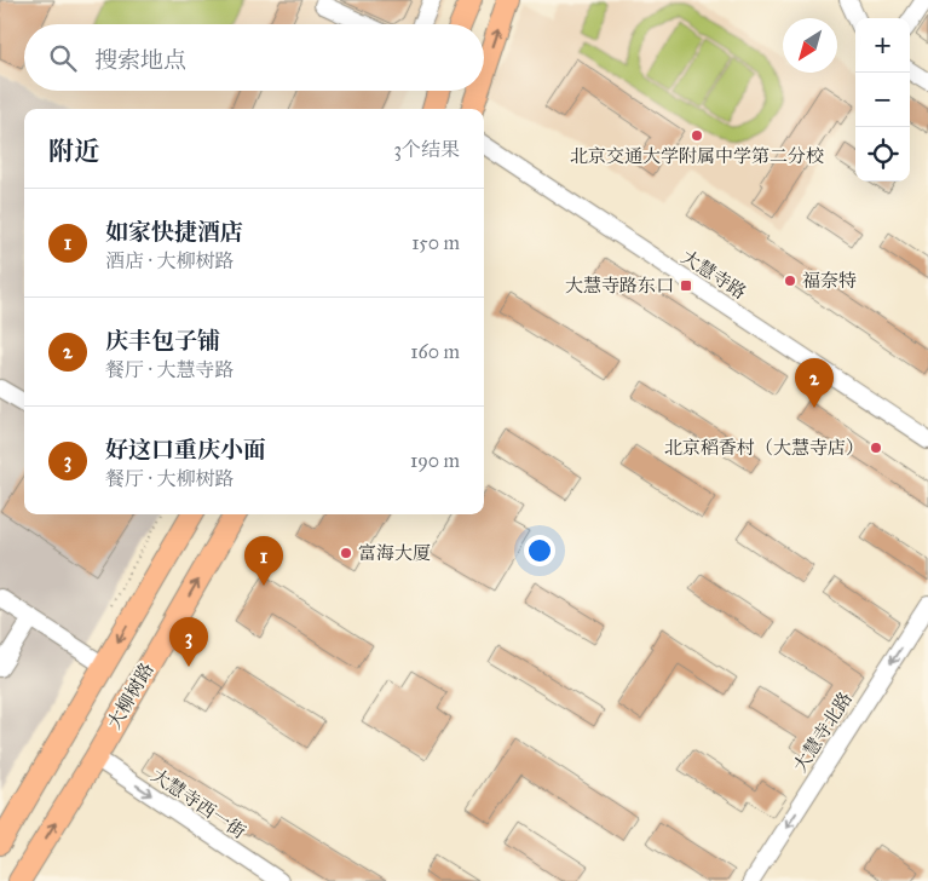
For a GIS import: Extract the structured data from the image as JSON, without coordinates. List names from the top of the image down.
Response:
{
  "streets": {
    "main road": ["大柳树路"],
    "street": ["大慧寺路", "大慧寺北路", "大慧寺西一街"]
  },
  "crossings": [
    ["大柳树路", "大慧寺西一街"]
  ],
  "one_way": ["大慧寺北路", "大慧寺西一街"],
  "places": {
    "other": [
      "北京交通大学附属中学第二分校",
      "福奈特",
      "北京稻香村（大慧寺店）",
      "富海大厦"
    ],
    "transit": ["大慧寺路东口"]
  },
  "north": "bottom left",
  "page": {
    "map_buttons": ["+", "−"],
    "search": "搜索地点",
    "heading": ["附近", "3个结果"],
    "list": [
      {
        "mark": "1",
        "name": "如家快捷酒店",
        "note": "酒店 · 大柳树路",
        "value": "150 m"
      },
      {
        "mark": "2",
        "name": "庆丰包子铺",
        "note": "餐厅 · 大慧寺路",
        "value": "160 m"
      },
      {
        "mark": "3",
        "name": "好这口重庆小面",
        "note": "餐厅 · 大柳树路",
        "value": "190 m"
      }
    ],
    "pins": ["2", "1", "3"]
  }
}
